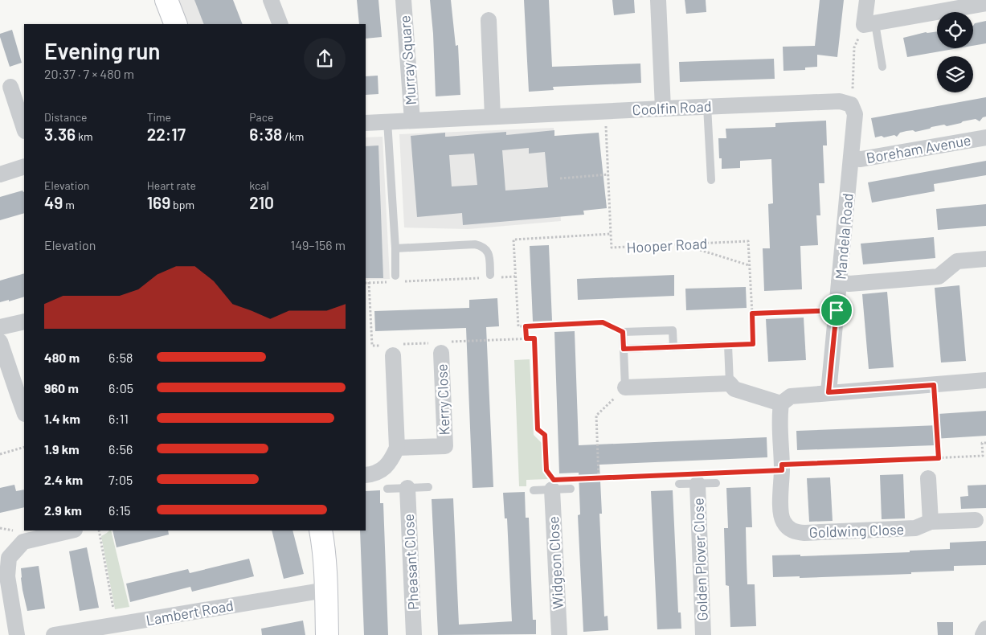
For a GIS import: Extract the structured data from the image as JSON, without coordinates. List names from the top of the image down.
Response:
{
  "streets": {
    "street": [
      "Murray Square",
      "Coolfin Road",
      "Boreham Avenue",
      "Mandela Road",
      "Kerry Close",
      "Goldwing Close",
      "Golden Plover Close",
      "Pheasant Close",
      "Widgeon Close",
      "Lambert Road"
    ],
    "path": ["Hooper Road"]
  },
  "crossings": [
    ["Murray Square", "Coolfin Road"],
    ["Coolfin Road", "Mandela Road"],
    ["Boreham Avenue", "Mandela Road"]
  ],
  "page": {
    "heading": ["Evening run", "20:37 · 7 × 480 m"],
    "stats": [
      ["Distance", "3.36 km"],
      ["Time", "22:17"],
      ["Pace", "6:38 /km"],
      ["Elevation", "49 m"],
      ["Heart rate", "169 bpm"],
      ["kcal", "210"]
    ],
    "chart": ["Elevation", "149–156 m"],
    "list": [
      {
        "name": "480 m",
        "note": "6:58"
      },
      {
        "name": "960 m",
        "note": "6:05"
      },
      {
        "name": "1.4 km",
        "note": "6:11"
      },
      {
        "name": "1.9 km",
        "note": "6:56"
      },
      {
        "name": "2.4 km",
        "note": "7:05"
      },
      {
        "name": "2.9 km",
        "note": "6:15"
      }
    ]
  }
}
